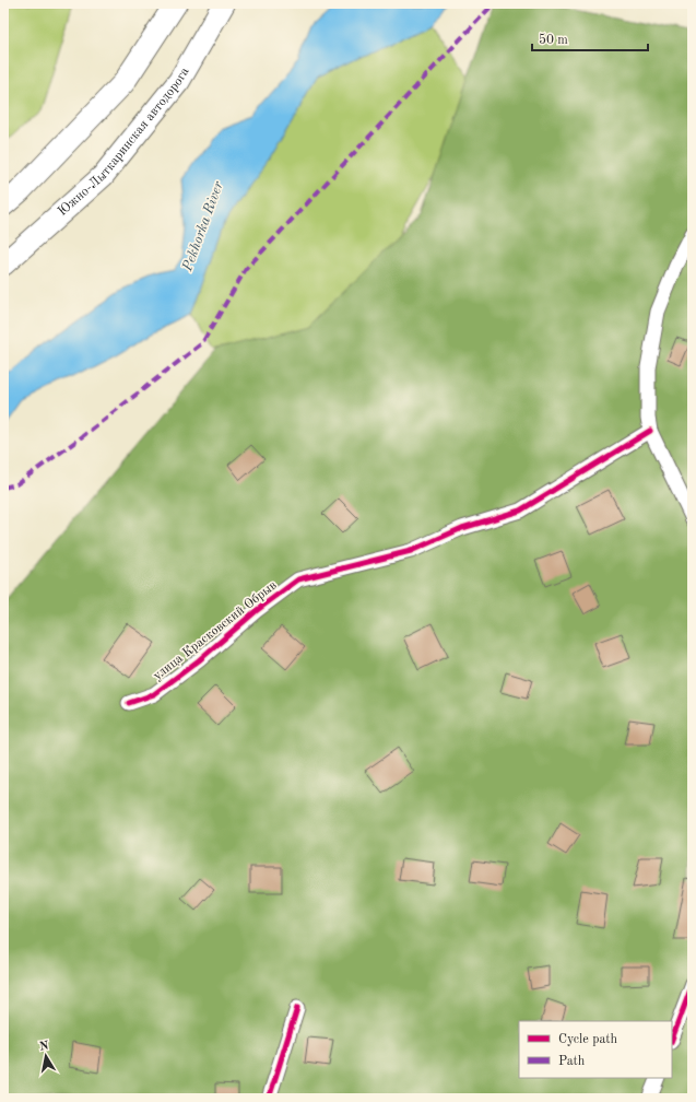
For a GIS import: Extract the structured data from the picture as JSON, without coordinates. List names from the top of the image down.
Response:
{
  "streets": {
    "main road": ["Южно-Лыткаринская автодорога"],
    "street": ["улица Красковский Обрыв"]
  },
  "water": ["Pekhorka River"],
  "legend": ["Cycle path", "Path"],
  "scale_bar": "50 m",
  "north": "top"
}
